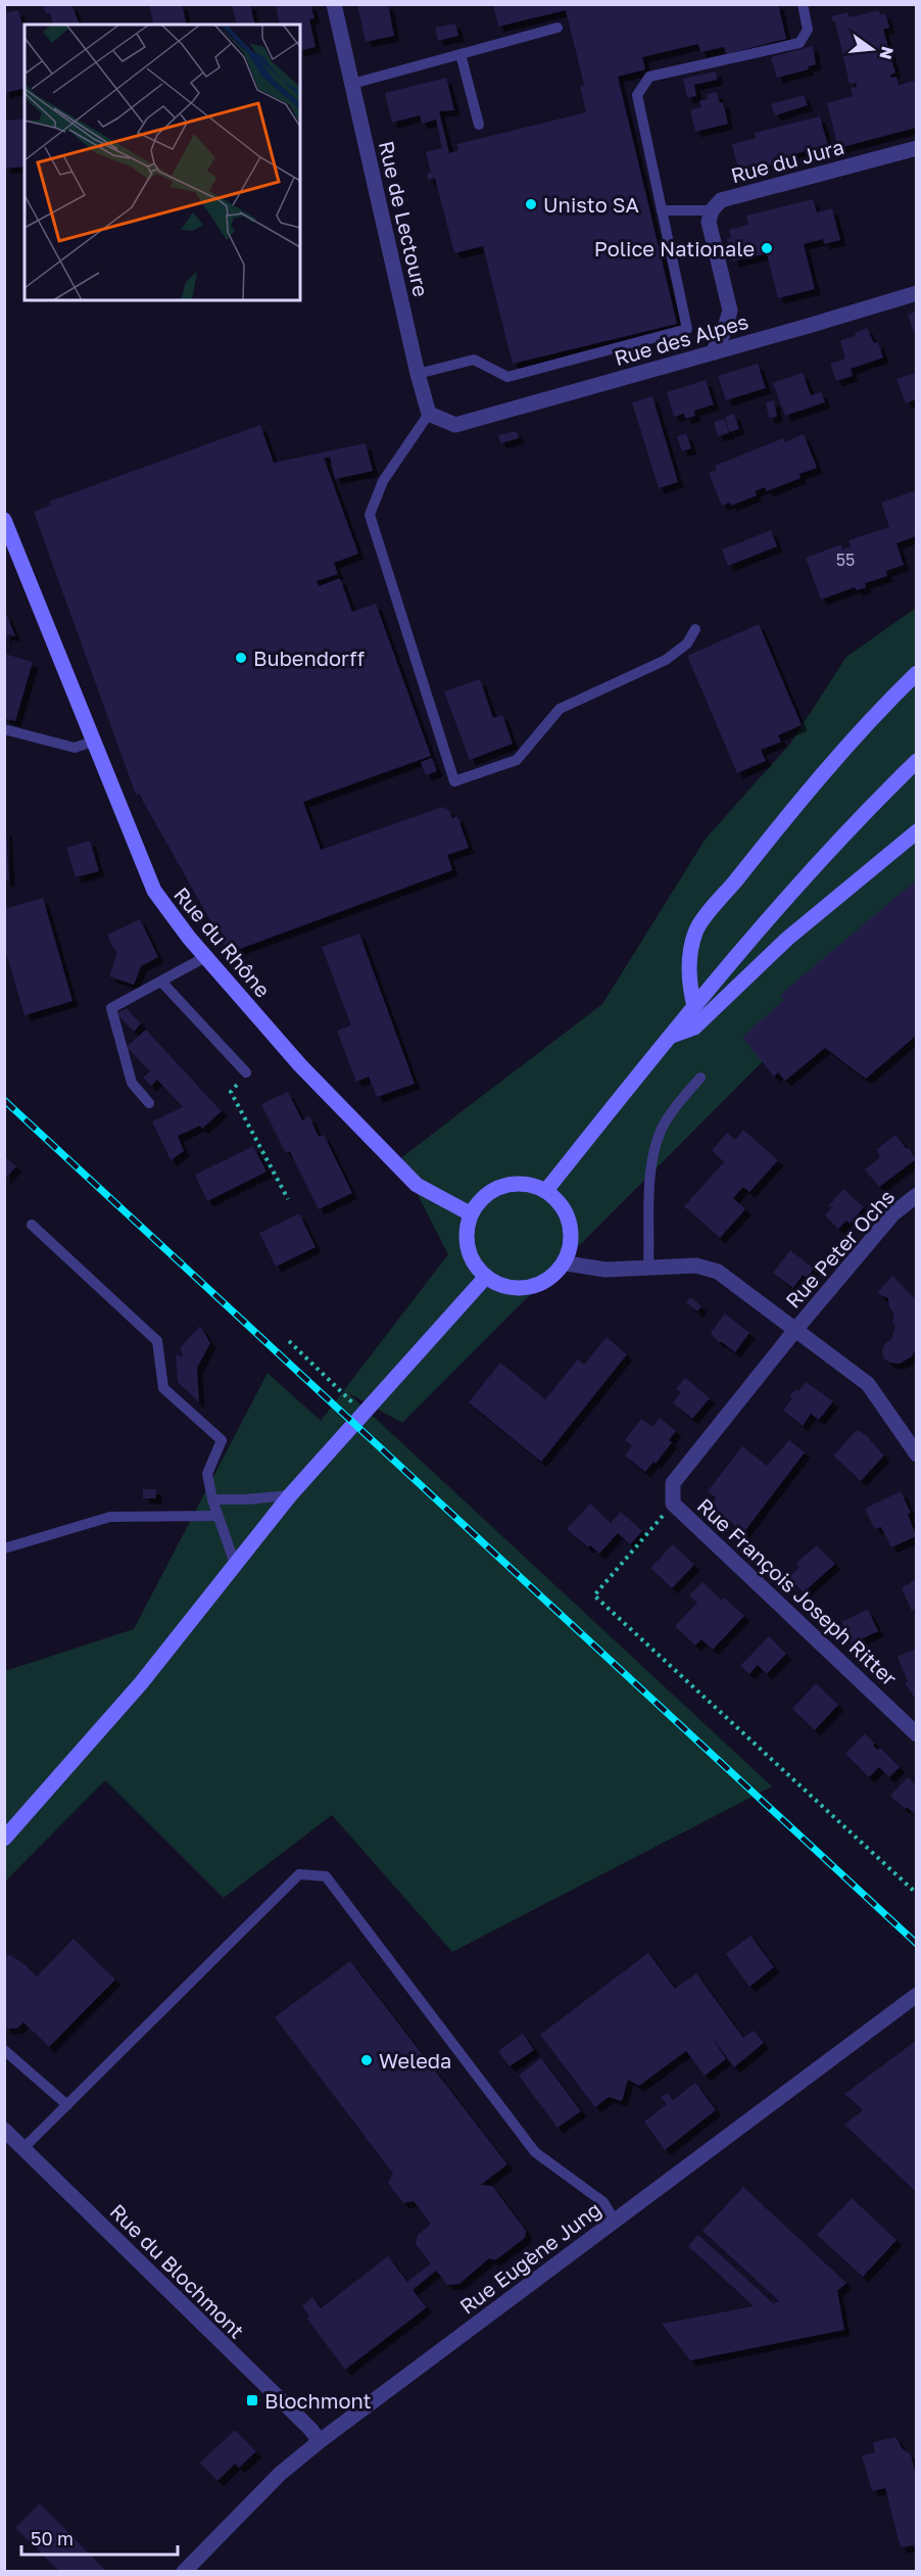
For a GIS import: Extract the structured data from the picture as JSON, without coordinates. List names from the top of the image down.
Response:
{
  "streets": {
    "main road": ["Rue du Rhône"],
    "street": [
      "Rue du Jura",
      "Rue de Lectoure",
      "Rue des Alpes",
      "Rue Peter Ochs",
      "Rue François Joseph Ritter",
      "Rue Eugène Jung",
      "Rue du Blochmont"
    ]
  },
  "crossings": [
    ["Rue de Lectoure", "Rue des Alpes"],
    ["Rue Peter Ochs", "Rue François Joseph Ritter"],
    ["Rue Eugène Jung", "Rue du Blochmont"]
  ],
  "places": {
    "other": [
      "Unisto SA",
      "Police Nationale",
      "Bubendorff",
      "Weleda"
    ],
    "transit": ["Blochmont"]
  },
  "house_numbers": ["55"],
  "scale_bar": "50 m",
  "north": "right"
}
